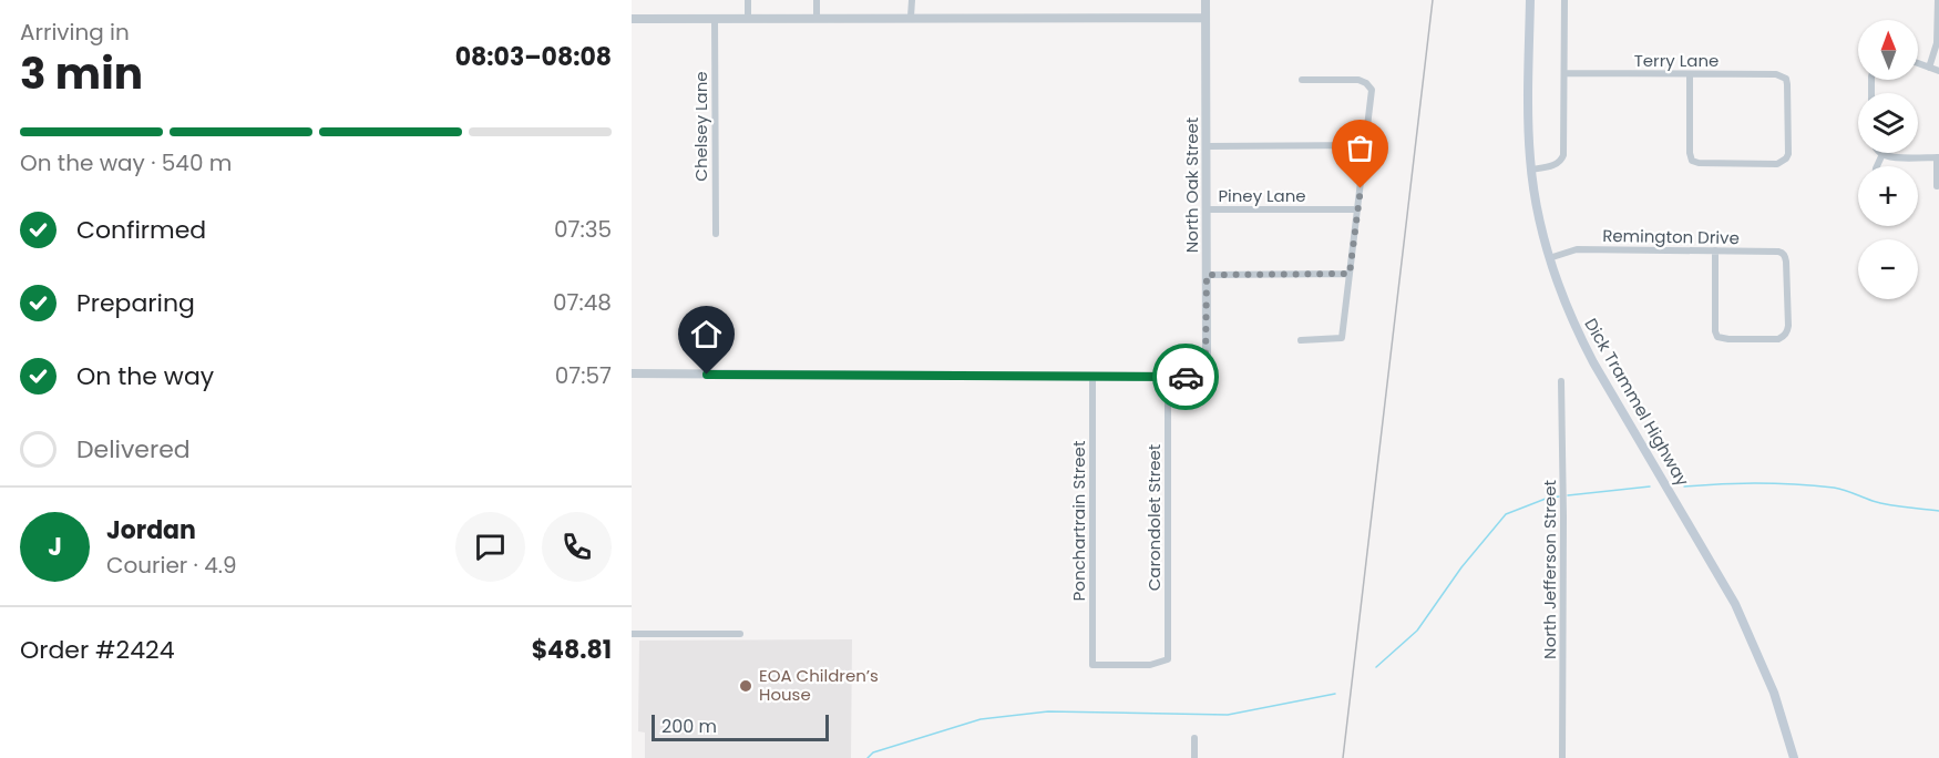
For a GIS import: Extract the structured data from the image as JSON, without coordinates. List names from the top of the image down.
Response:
{
  "streets": {
    "main road": ["Dick Trammel Highway"],
    "street": [
      "Terry Lane",
      "Chelsey Lane",
      "North Oak Street",
      "Piney Lane",
      "Remington Drive",
      "Carondolet Street",
      "Ponchartrain Street",
      "North Jefferson Street"
    ]
  },
  "crossings": [
    ["North Oak Street", "Piney Lane"],
    ["North Oak Street", "Carondolet Street"],
    ["Remington Drive", "Dick Trammel Highway"],
    ["Carondolet Street", "Ponchartrain Street"]
  ],
  "places": ["EOA Children’s House"],
  "scale_bar": "200 m",
  "north": "top",
  "page": {
    "heading": ["3 min", "Arriving in", "08:03–08:08"],
    "panel": [
      "Jordan",
      "Courier · 4.9",
      "Order #2424",
      "$48.81"
    ],
    "map_buttons": ["+", "−"],
    "bar": "On the way · 540 m",
    "list": [
      ["Confirmed", "07:35"],
      ["Preparing", "07:48"],
      ["On the way", "07:57"],
      "Delivered"
    ],
    "round": "J",
    "scale": "200 m"
  }
}
